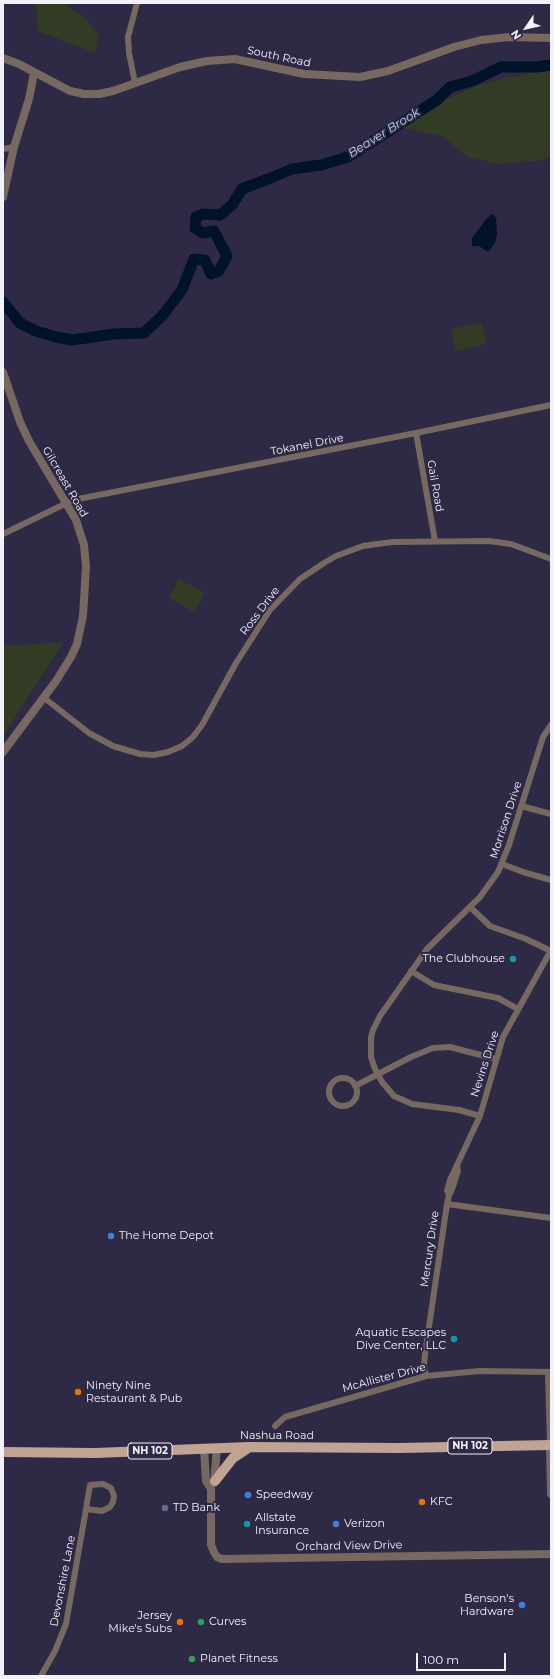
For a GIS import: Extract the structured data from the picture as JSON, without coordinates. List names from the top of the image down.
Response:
{
  "streets": {
    "main road": ["Nashua Road", "NH 102"],
    "street": [
      "South Road",
      "Tokanel Drive",
      "Gilcreast Road",
      "Gail Road",
      "Ross Drive",
      "Morrison Drive",
      "Nevins Drive",
      "Mercury Drive",
      "McAllister Drive",
      "Orchard View Drive",
      "Devonshire Lane"
    ]
  },
  "crossings": [
    ["Tokanel Drive", "Gilcreast Road"],
    ["Tokanel Drive", "Gail Road"],
    ["Gilcreast Road", "Ross Drive"],
    ["Gail Road", "Ross Drive"],
    ["Morrison Drive", "Nevins Drive"],
    ["Nevins Drive", "Mercury Drive"],
    ["Mercury Drive", "McAllister Drive"],
    ["Nashua Road", "Orchard View Drive"]
  ],
  "water": ["Beaver Brook"],
  "places": [
    "The Clubhouse",
    "The Home Depot",
    "Aquatic Escapes Dive Center, LLC",
    "Ninety Nine Restaurant & Pub",
    "Speedway",
    "KFC",
    "TD Bank",
    "Allstate Insurance",
    "Verizon",
    "Benson's Hardware",
    "Jersey Mike's Subs",
    "Curves",
    "Planet Fitness"
  ],
  "scale_bar": "100 m",
  "north": "bottom left"
}
